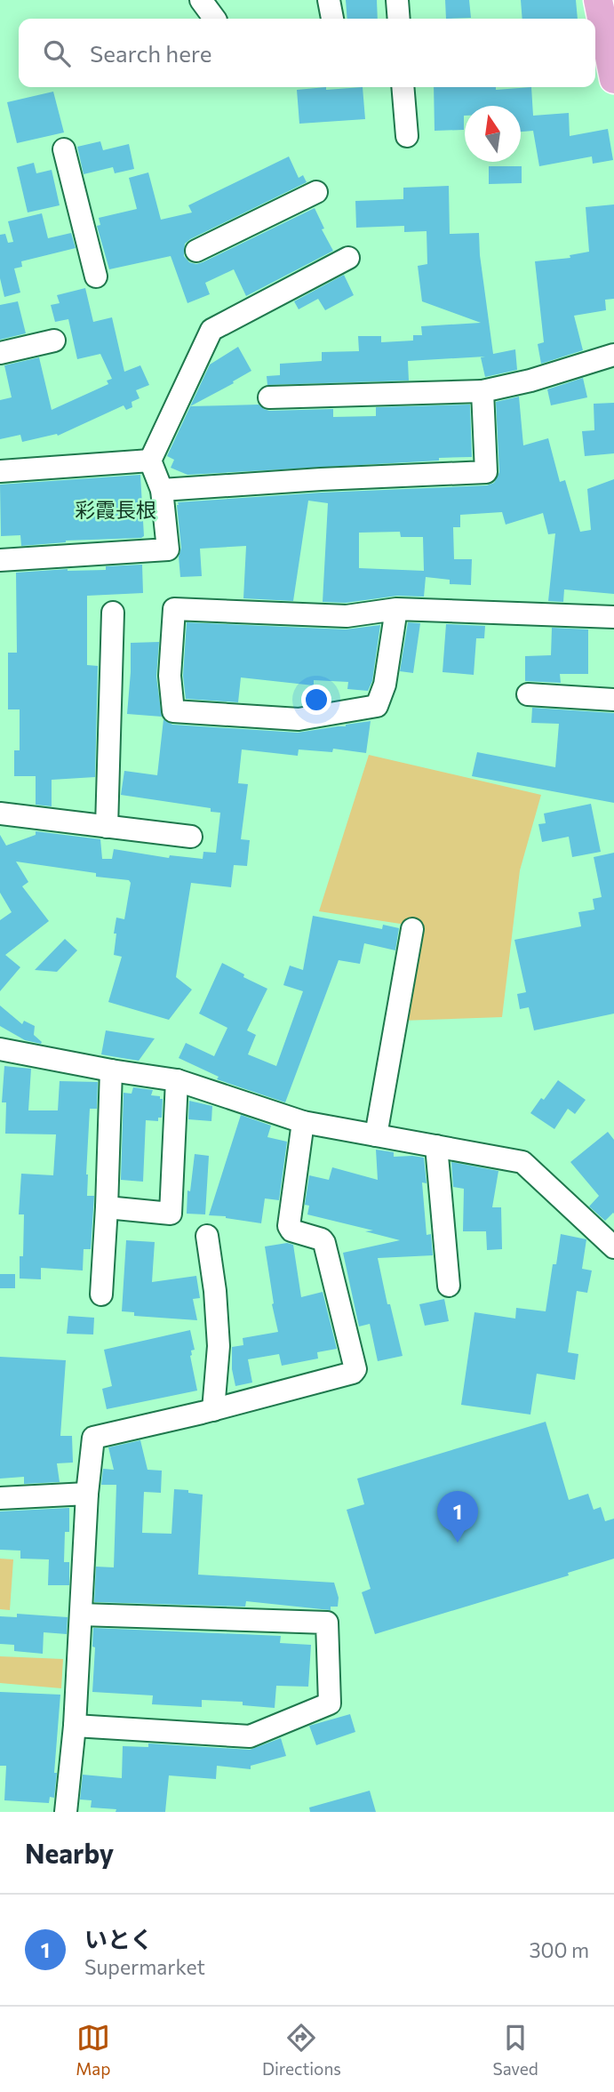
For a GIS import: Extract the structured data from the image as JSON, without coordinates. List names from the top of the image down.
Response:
{
  "districts": ["彩霞長根"],
  "north": "top",
  "page": {
    "search": "Search here",
    "pins": "1",
    "heading": "Nearby",
    "list": [
      {
        "mark": "1",
        "name": "いとく",
        "note": "Supermarket",
        "value": "300 m"
      }
    ],
    "nav": ["Map", "Directions", "Saved"]
  }
}
